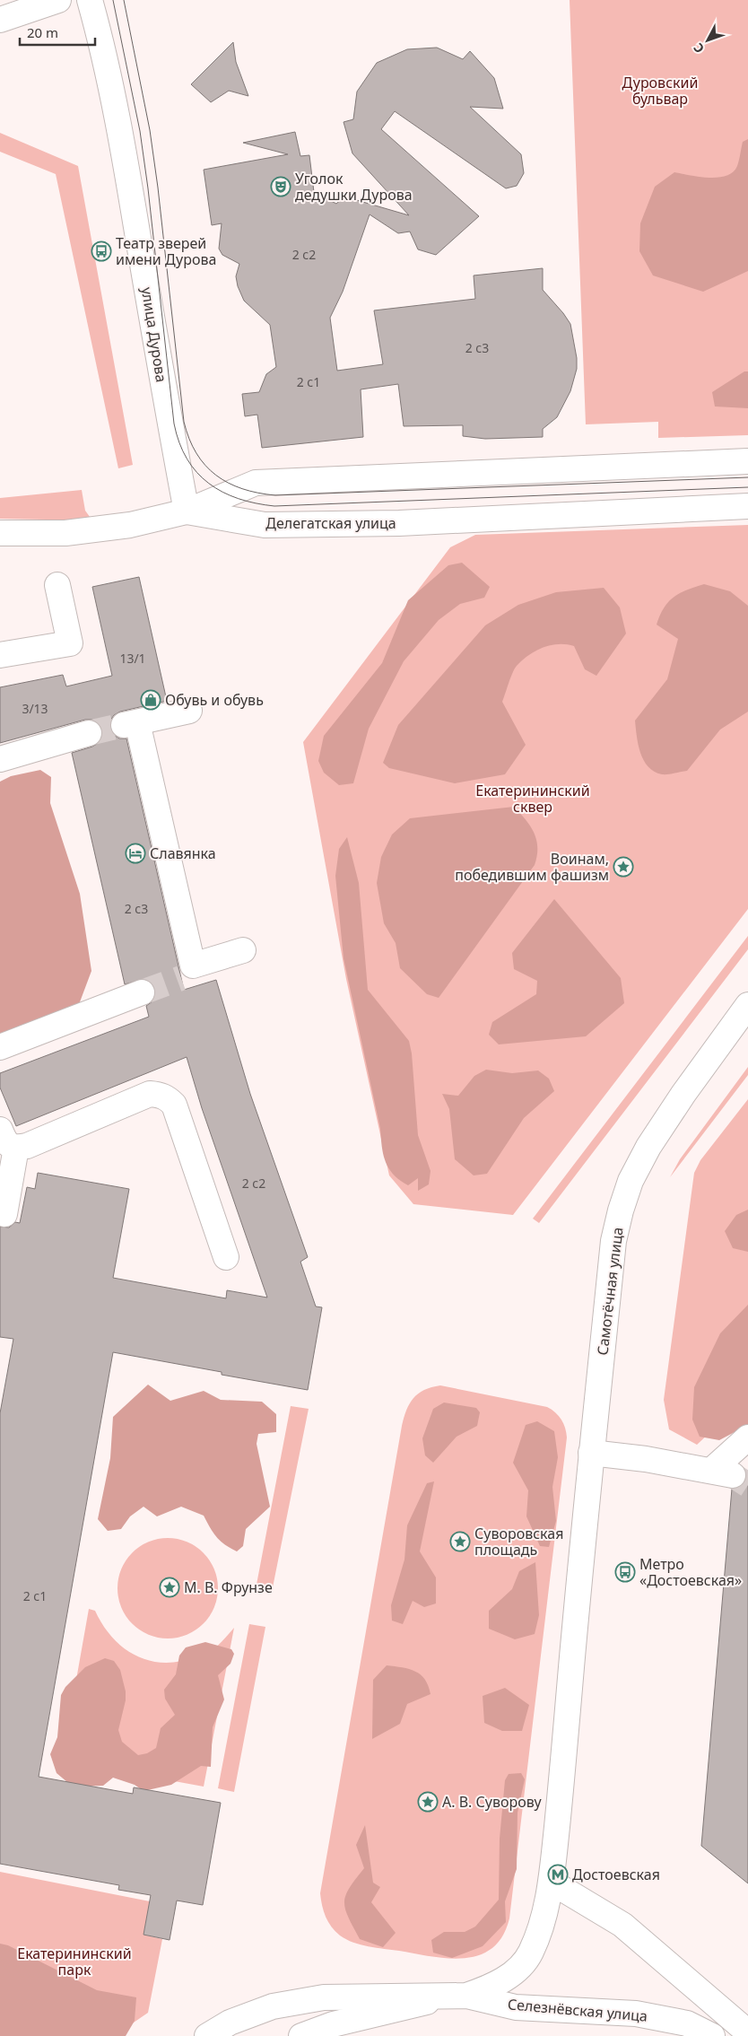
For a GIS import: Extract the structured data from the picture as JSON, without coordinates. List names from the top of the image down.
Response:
{
  "streets": {
    "main road": [
      "улица Дурова",
      "Делегатская улица",
      "Самотёчная улица",
      "Селезнёвская улица"
    ]
  },
  "crossings": [
    ["улица Дурова", "Делегатская улица"]
  ],
  "parks": ["Дуровский бульвар", "Екатерининский сквер", "Екатерининский парк"],
  "places": {
    "theatre": ["Уголок дедушки Дурова"],
    "bus stop": ["Театр зверей имени Дурова", "Метро «Достоевская»"],
    "shop": ["Обувь и обувь"],
    "hotel": ["Славянка"],
    "place": [
      "Воинам, победившим фашизм",
      "Суворовская площадь",
      "М. В. Фрунзе",
      "А. В. Суворову"
    ],
    "metro station": ["Достоевская"]
  },
  "house_numbers": [
    "2 с2",
    "2 с3",
    "2 с1",
    "13/1",
    "3/13",
    "2 с3",
    "2 с2",
    "2 с1"
  ],
  "scale_bar": "20 m",
  "north": "bottom left"
}
